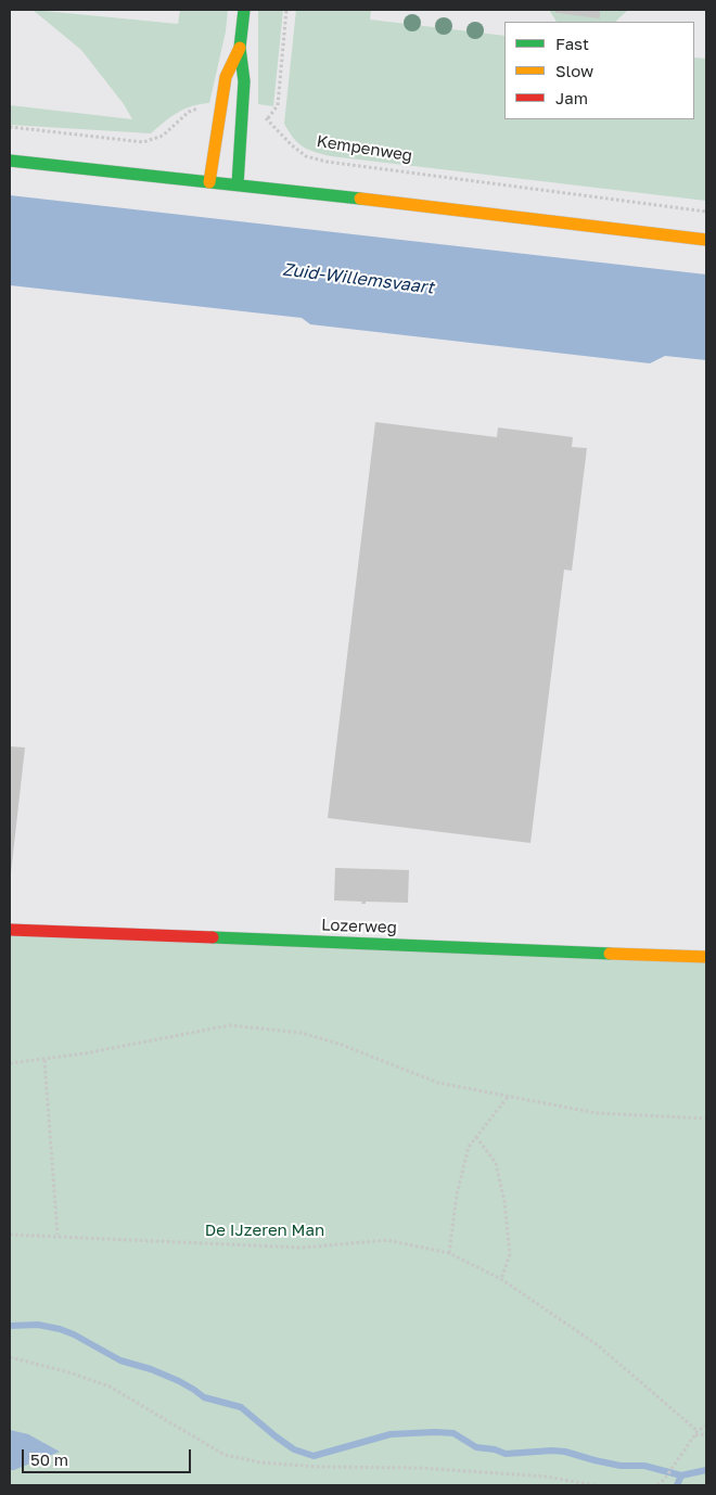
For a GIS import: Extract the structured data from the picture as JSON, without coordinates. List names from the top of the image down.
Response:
{
  "streets": {
    "street": ["Lozerweg"],
    "path": ["Kempenweg"]
  },
  "water": ["Zuid-Willemsvaart"],
  "parks": ["De IJzeren Man"],
  "legend": ["Fast", "Slow", "Jam"],
  "scale_bar": "50 m"
}
